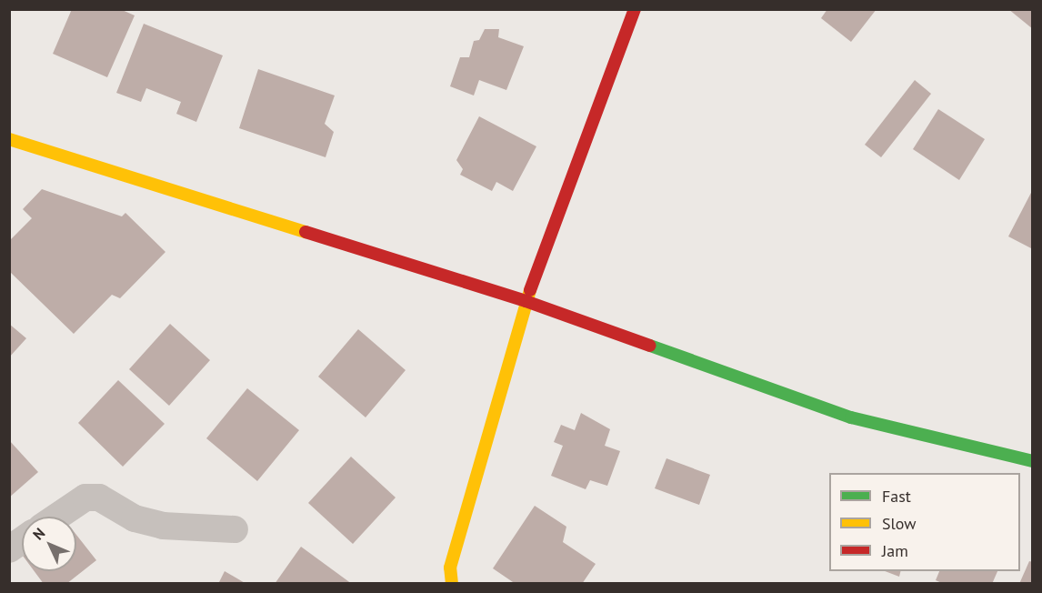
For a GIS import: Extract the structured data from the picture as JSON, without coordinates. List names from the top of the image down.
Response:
{
  "legend": ["Fast", "Slow", "Jam"],
  "north": "top left"
}
